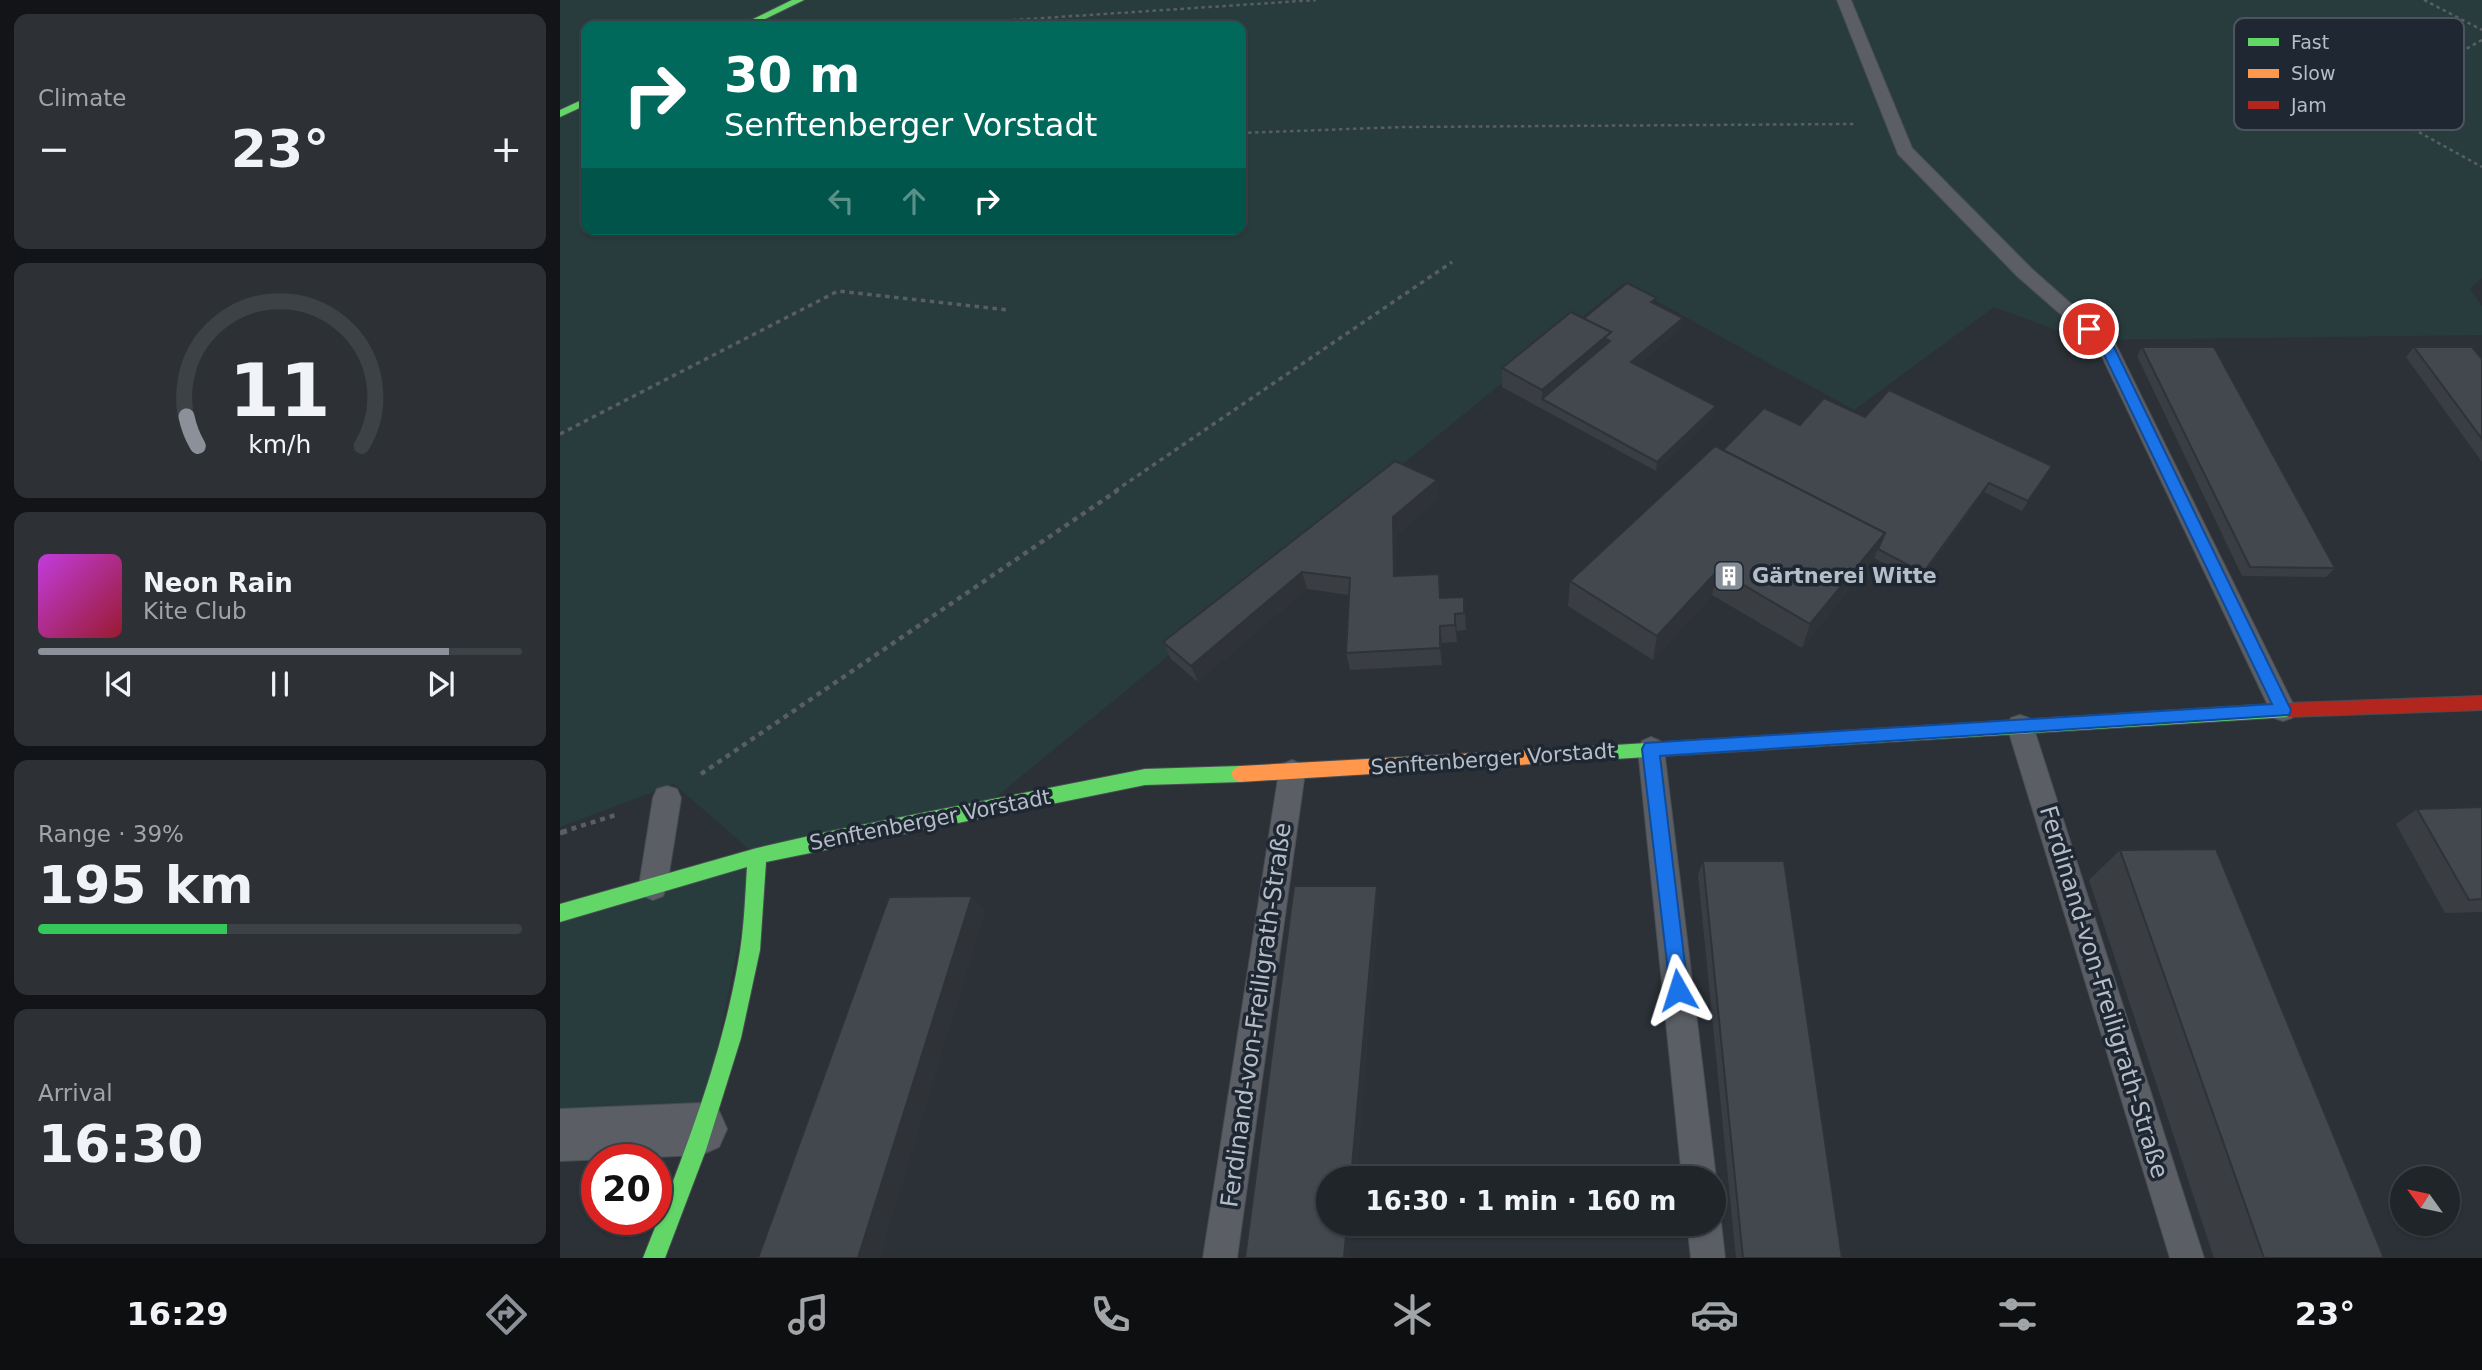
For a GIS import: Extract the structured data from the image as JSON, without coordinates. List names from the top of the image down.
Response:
{
  "streets": {
    "street": ["Senftenberger Vorstadt"],
    "lane": ["Ferdinand-von-Freiligrath-Straße"]
  },
  "crossings": [
    ["Senftenberger Vorstadt", "Ferdinand-von-Freiligrath-Straße"]
  ],
  "places": {
    "building": ["Gärtnerei Witte"]
  },
  "legend": ["Fast", "Slow", "Jam"],
  "north": "top left",
  "page": {
    "tile": [
      "Climate",
      ["Range · 39%", "195 km"],
      ["Arrival", "16:30"]
    ],
    "turn": ["30 m", "Senftenberger Vorstadt"],
    "heat": ["−", "23°", "+"],
    "song": ["Neon Rain", "Kite Club"],
    "limit": "20",
    "trip": "16:30 · 1 min · 160 m",
    "tabs": ["16:29", "23°"],
    "gauge": ["11", "km/h"]
  }
}
